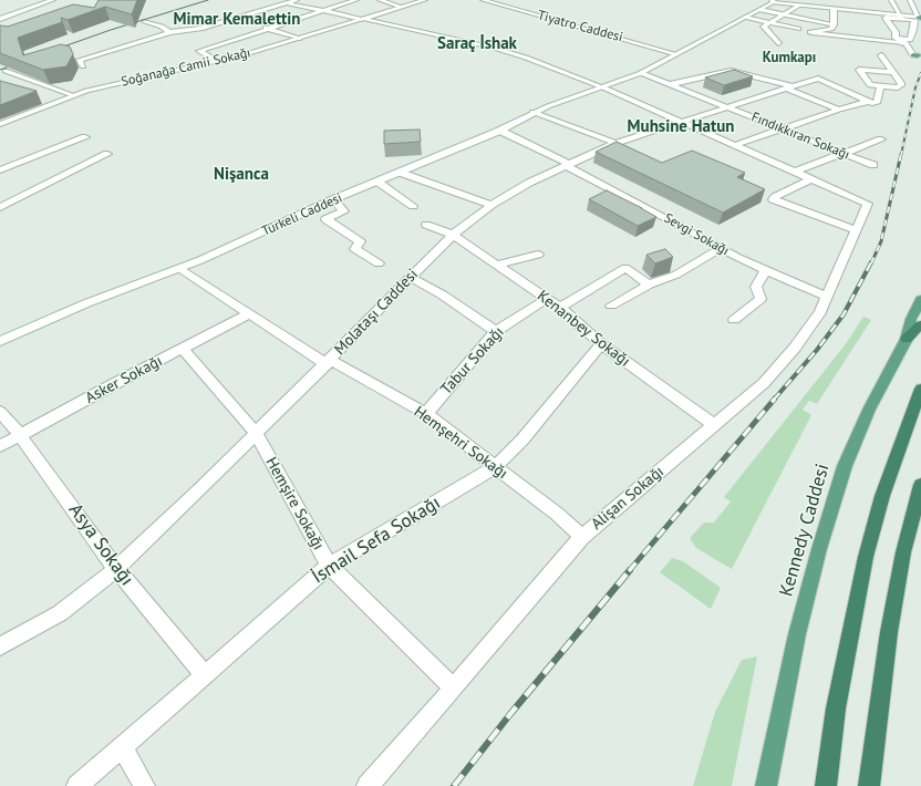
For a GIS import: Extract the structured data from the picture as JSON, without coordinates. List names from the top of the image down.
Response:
{
  "streets": {
    "main road": ["Kennedy Caddesi"],
    "street": [
      "Tiyatro Caddesi",
      "Soğanağa Camii Sokağı",
      "Fındıkkıran Sokağı",
      "Türkeli Caddesi",
      "Sevgi Sokağı",
      "Molataşı Caddesi",
      "Kenanbey Sokağı",
      "Tabur Sokağı",
      "Asker Sokağı",
      "Hemşehri Sokağı",
      "Alişan Sokağı",
      "Hemşire Sokağı",
      "İsmail Sefa Sokağı",
      "Asya Sokağı"
    ]
  },
  "crossings": [
    ["Tiyatro Caddesi", "Türkeli Caddesi"],
    ["Fındıkkıran Sokağı", "Türkeli Caddesi"],
    ["Fındıkkıran Sokağı", "Molataşı Caddesi"],
    ["Türkeli Caddesi", "Sevgi Sokağı"],
    ["Türkeli Caddesi", "Hemşehri Sokağı"],
    ["Sevgi Sokağı", "Molataşı Caddesi"],
    ["Sevgi Sokağı", "Alişan Sokağı"],
    ["Molataşı Caddesi", "Kenanbey Sokağı"],
    ["Molataşı Caddesi", "Hemşehri Sokağı"],
    ["Molataşı Caddesi", "Hemşire Sokağı"],
    ["Molataşı Caddesi", "Asya Sokağı"],
    ["Kenanbey Sokağı", "Tabur Sokağı"],
    ["Kenanbey Sokağı", "Alişan Sokağı"],
    ["Kenanbey Sokağı", "İsmail Sefa Sokağı"],
    ["Tabur Sokağı", "Hemşehri Sokağı"],
    ["Asker Sokağı", "Hemşehri Sokağı"],
    ["Asker Sokağı", "Hemşire Sokağı"],
    ["Asker Sokağı", "Asya Sokağı"],
    ["Hemşehri Sokağı", "Alişan Sokağı"],
    ["Hemşehri Sokağı", "İsmail Sefa Sokağı"],
    ["Alişan Sokağı", "Hemşire Sokağı"],
    ["Hemşire Sokağı", "İsmail Sefa Sokağı"],
    ["İsmail Sefa Sokağı", "Asya Sokağı"]
  ],
  "districts": [
    "Mimar Kemalettin",
    "Saraç İshak",
    "Kumkapı",
    "Muhsine Hatun",
    "Nişanca"
  ]
}
